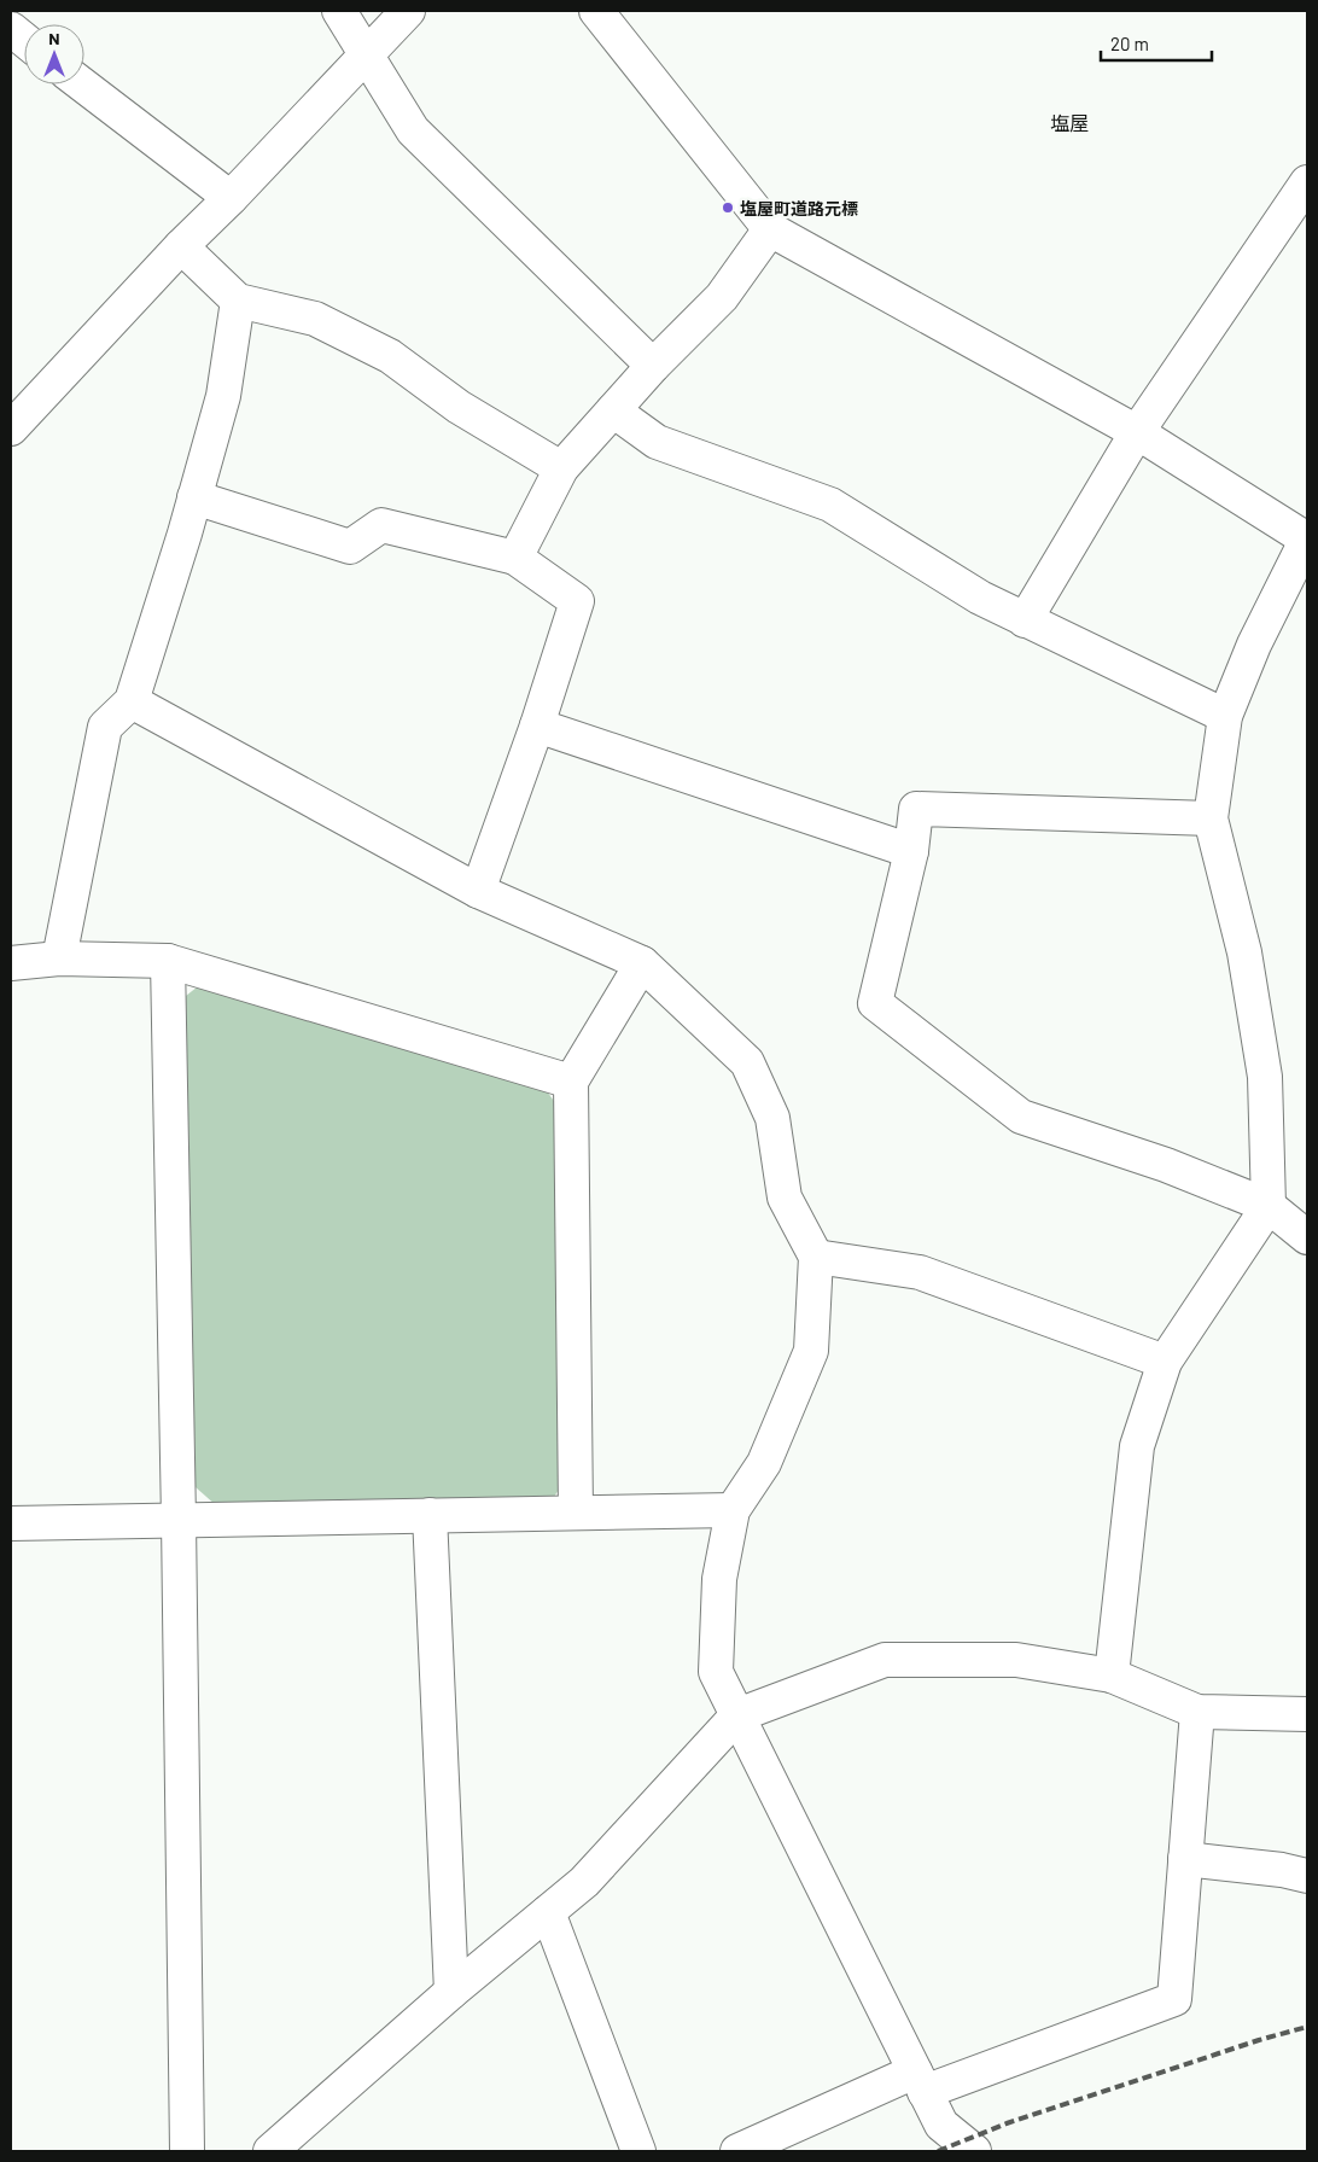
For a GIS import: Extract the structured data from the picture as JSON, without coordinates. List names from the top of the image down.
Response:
{
  "districts": ["塩屋"],
  "places": ["塩屋町道路元標"],
  "scale_bar": "20 m",
  "north": "top"
}
